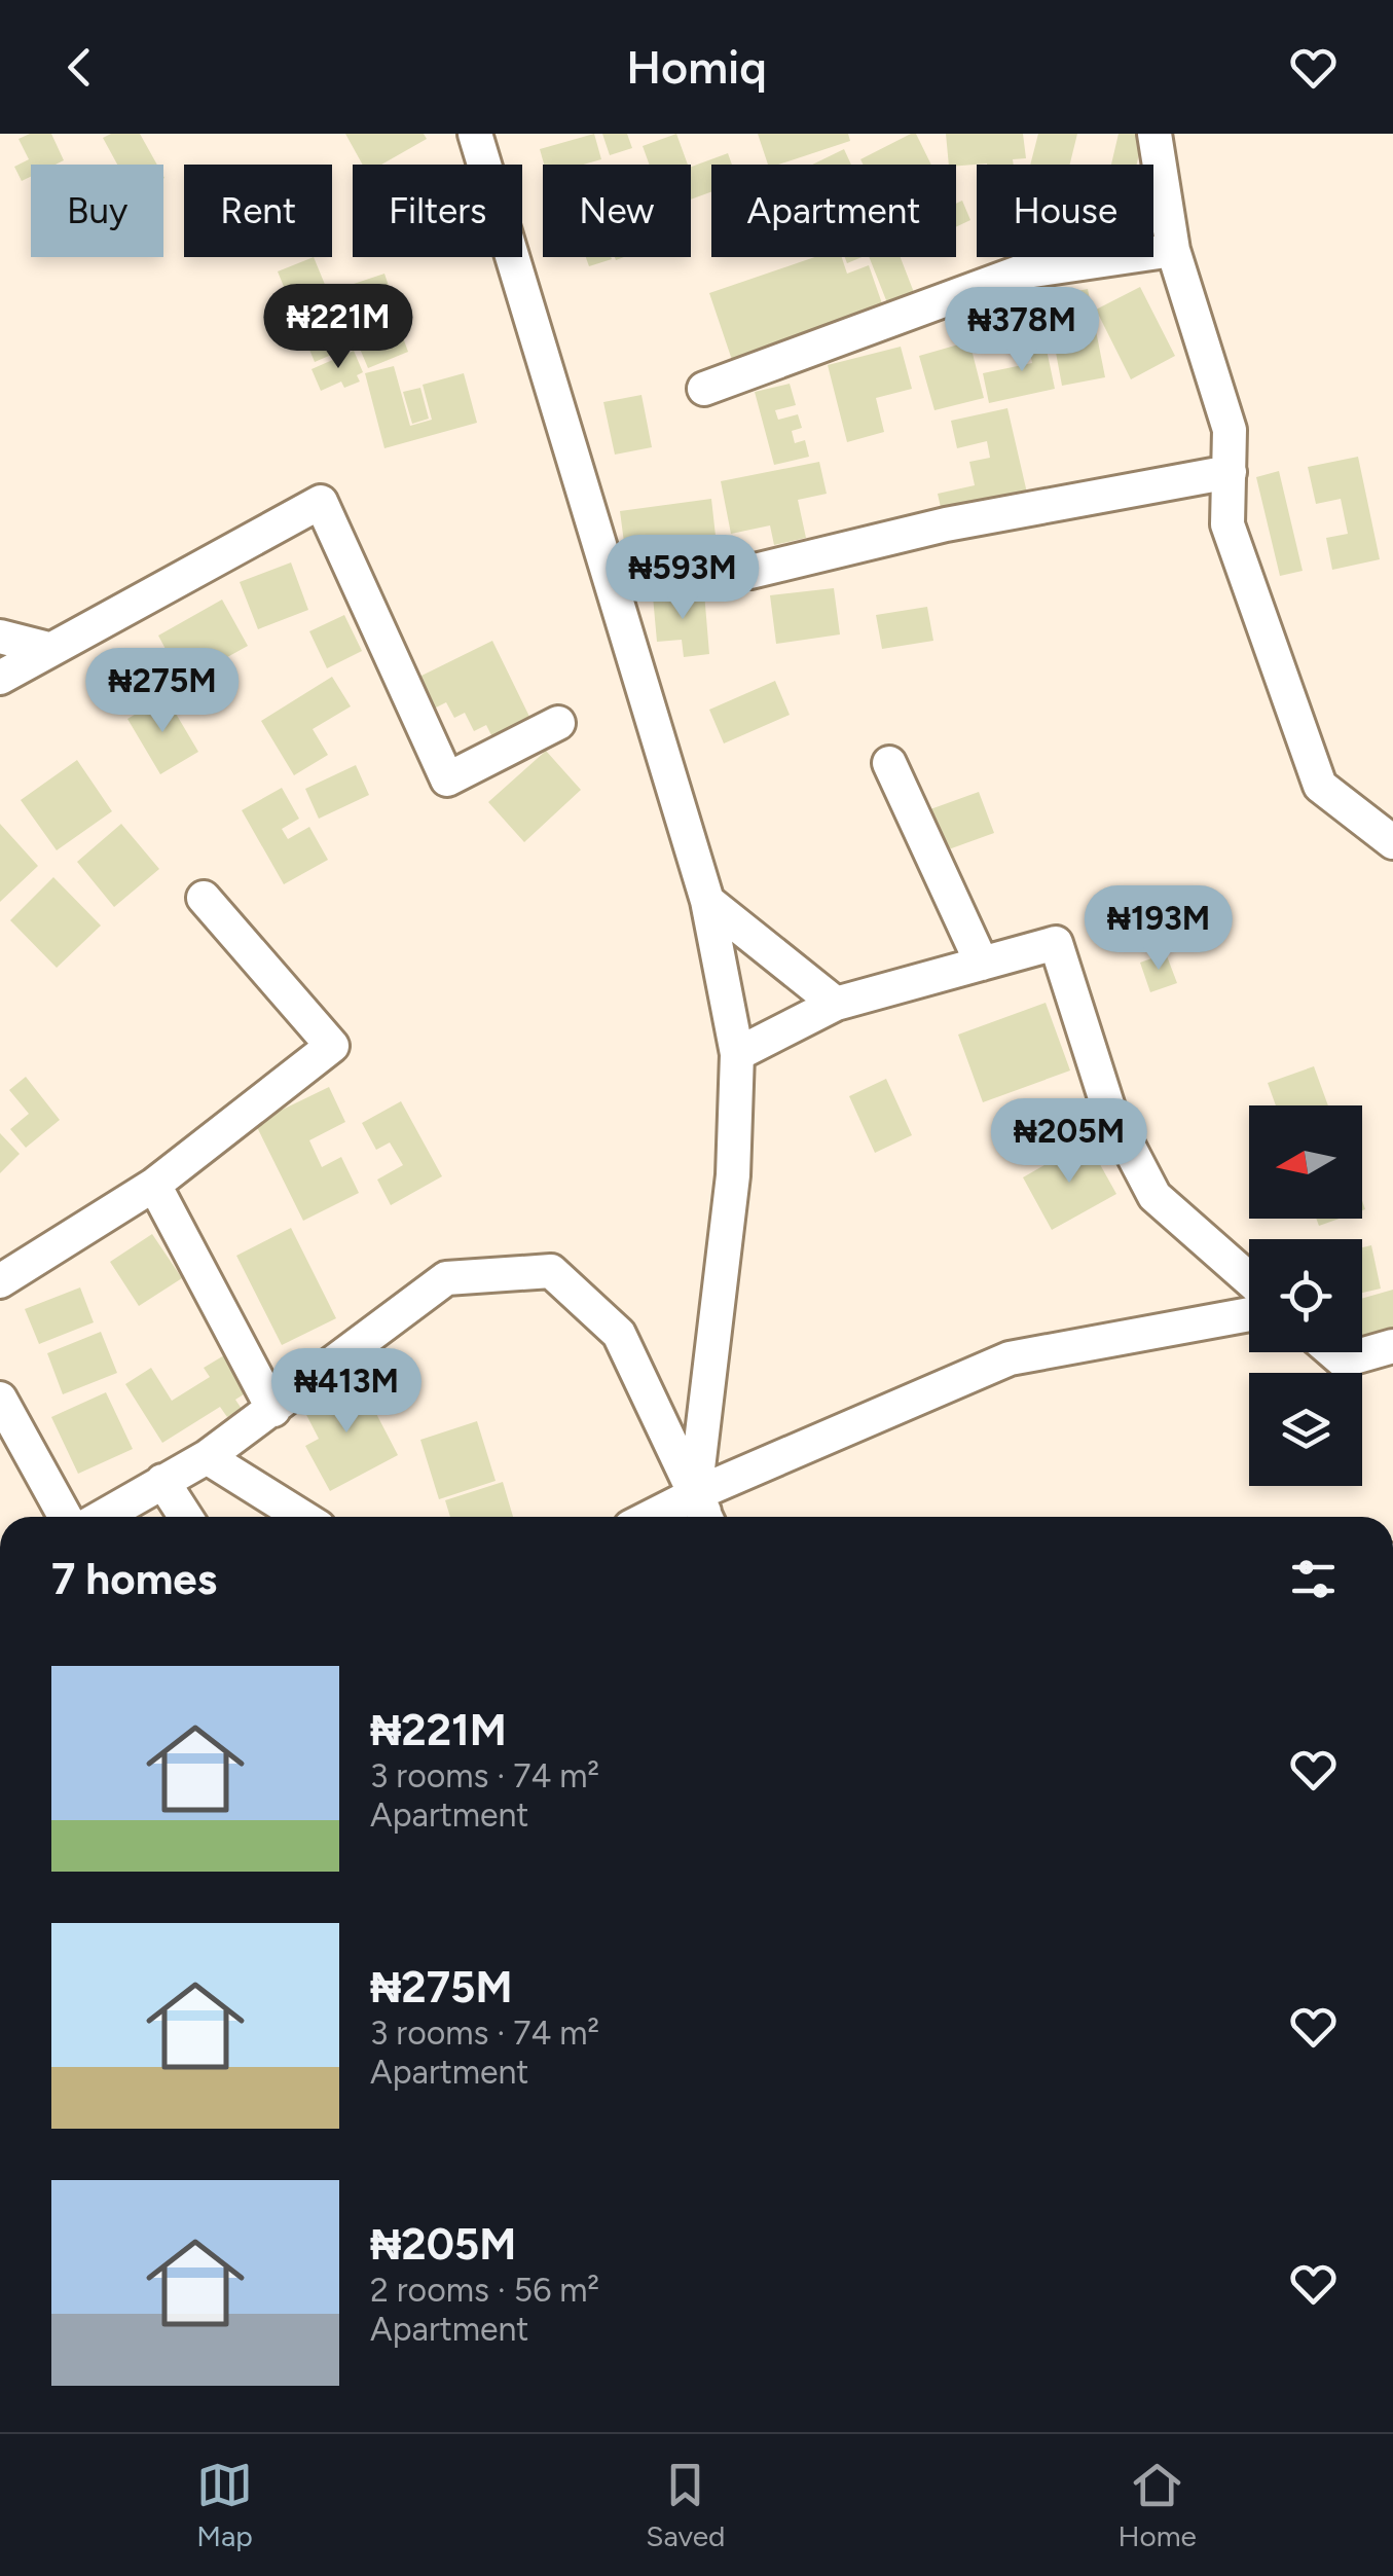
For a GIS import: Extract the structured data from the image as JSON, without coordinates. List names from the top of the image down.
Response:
{
  "north": "left",
  "page": {
    "header": "Homiq",
    "chip": [
      "Buy",
      "Rent",
      "Filters",
      "New",
      "Apartment",
      "House"
    ],
    "price": [
      "₦221M",
      "₦378M",
      "₦593M",
      "₦275M",
      "₦193M",
      "₦205M",
      "₦413M"
    ],
    "heading": "7 homes",
    "list": [
      {
        "name": "₦221M",
        "note": "3 rooms · 74 m² · Apartment"
      },
      {
        "name": "₦275M",
        "note": "3 rooms · 74 m² · Apartment"
      },
      {
        "name": "₦205M",
        "note": "2 rooms · 56 m² · Apartment"
      }
    ],
    "tabs": ["Map", "Saved", "Home"]
  }
}
